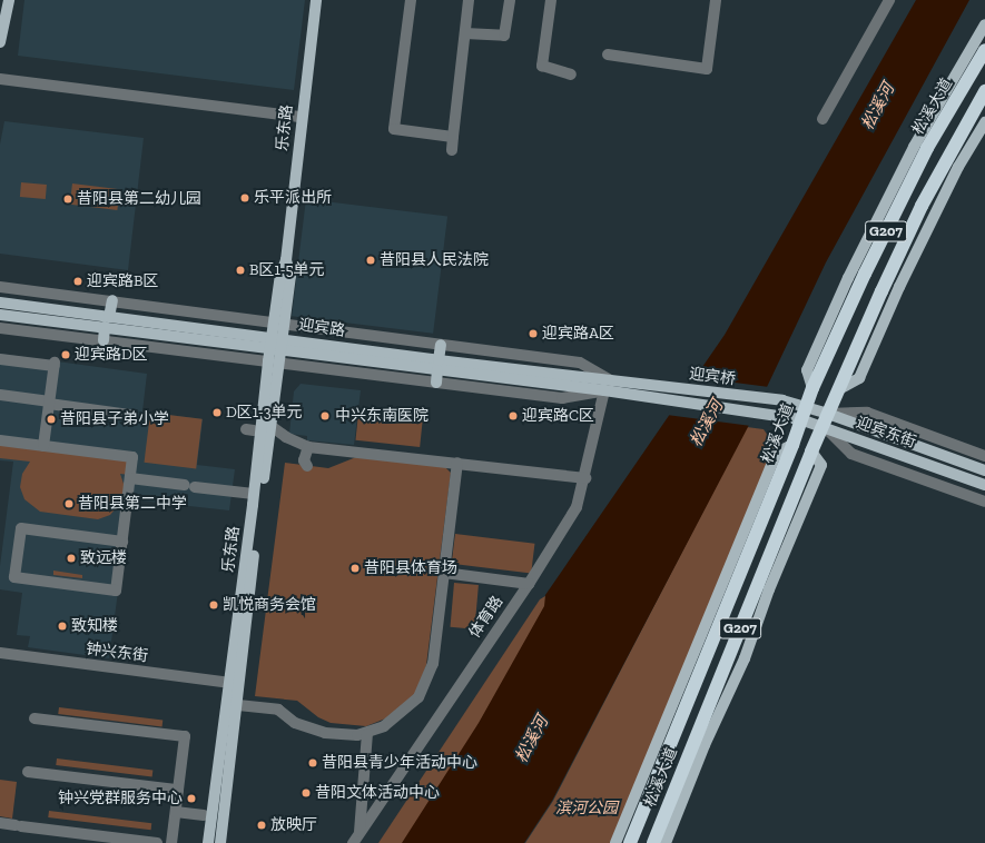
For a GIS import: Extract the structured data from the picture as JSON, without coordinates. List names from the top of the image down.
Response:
{
  "streets": {
    "highway": ["松溪大道", "G207"],
    "main road": [
      "乐东路",
      "迎宾路",
      "迎宾桥",
      "迎宾东街"
    ],
    "street": ["体育路", "钟兴东街"]
  },
  "crossings": [
    ["松溪大道", "迎宾东街"],
    ["乐东路", "迎宾路"],
    ["乐东路", "钟兴东街"],
    ["迎宾路", "迎宾桥"],
    ["迎宾路", "体育路"],
    ["迎宾桥", "迎宾东街"]
  ],
  "water": ["松溪河"],
  "parks": ["滨河公园"],
  "places": [
    "乐平派出所",
    "昔阳县第二幼儿园",
    "昔阳县人民法院",
    "B区1-5单元",
    "迎宾路B区",
    "迎宾路A区",
    "迎宾路D区",
    "D区1-3单元",
    "中兴东南医院",
    "迎宾路C区",
    "昔阳县子弟小学",
    "昔阳县第二中学",
    "致远楼",
    "昔阳县体育场",
    "凯悦商务会馆",
    "致知楼",
    "昔阳县青少年活动中心",
    "昔阳文体活动中心",
    "钟兴党群服务中心",
    "放映厅"
  ]
}
